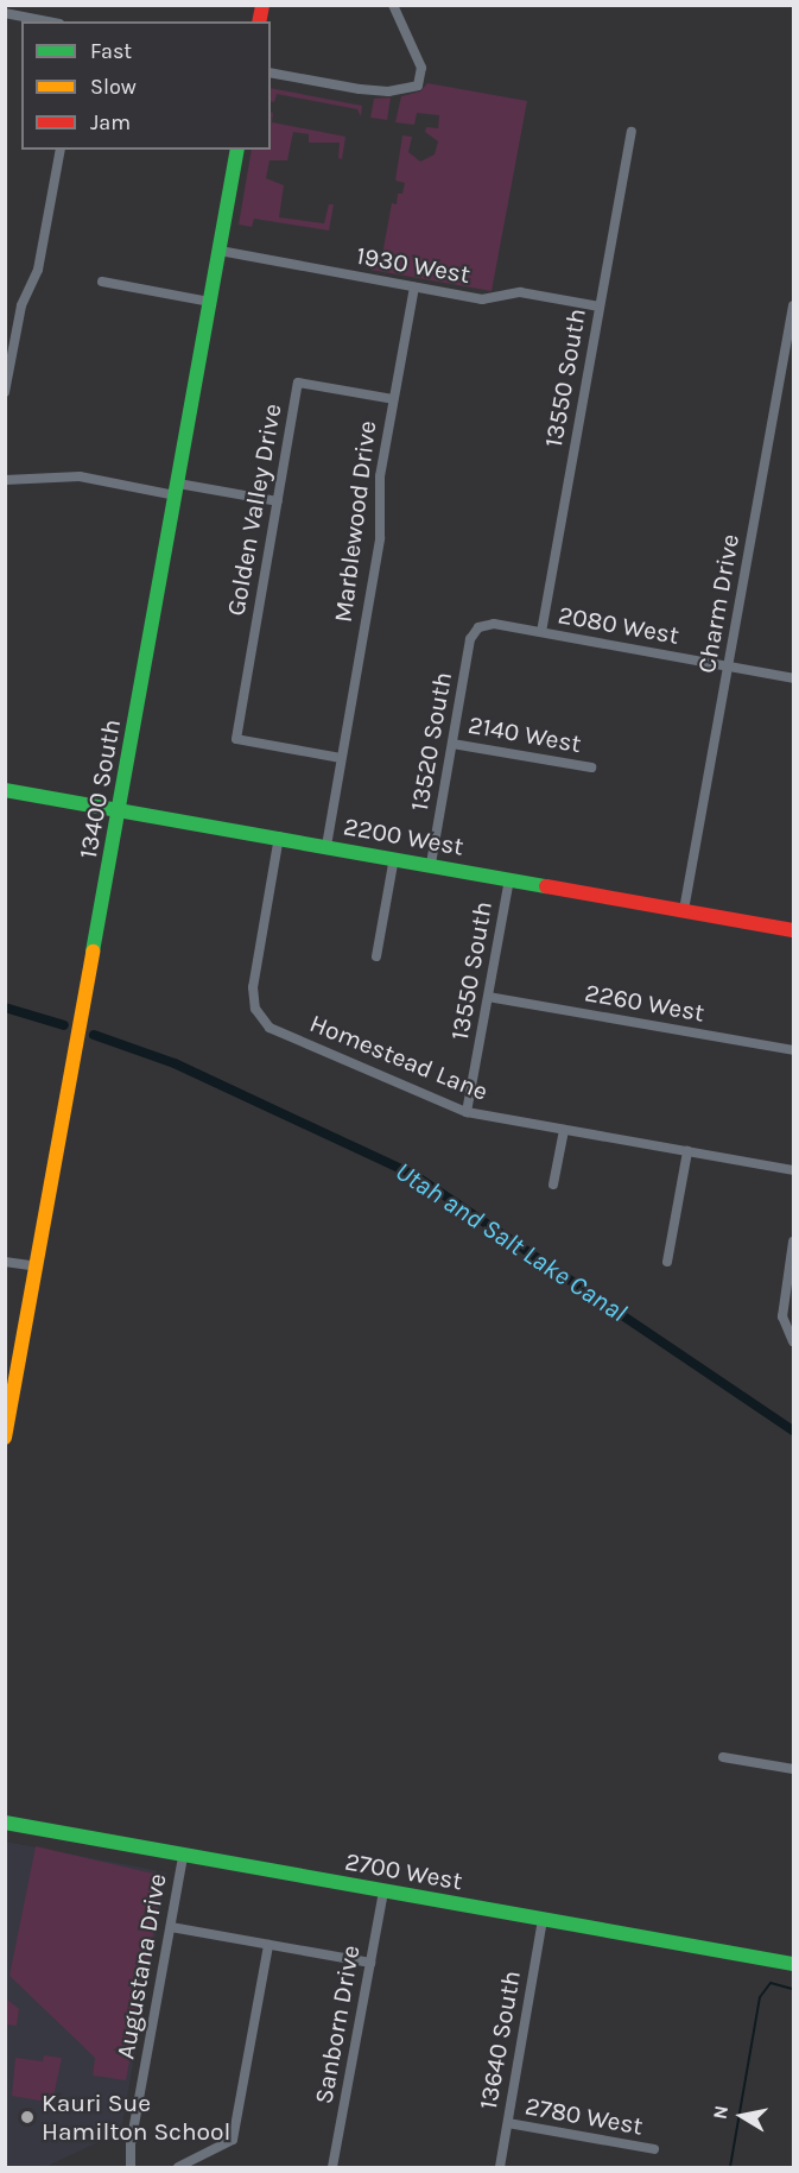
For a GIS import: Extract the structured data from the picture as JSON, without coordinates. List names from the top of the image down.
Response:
{
  "streets": {
    "street": [
      "1930 West",
      "13550 South",
      "Golden Valley Drive",
      "Marblewood Drive",
      "Charm Drive",
      "2080 West",
      "2140 West",
      "13520 South",
      "13400 South",
      "2200 West",
      "2260 West",
      "Homestead Lane",
      "2700 West",
      "Augustana Drive",
      "Sanborn Drive",
      "13640 South",
      "2780 West"
    ]
  },
  "crossings": [
    ["1930 West", "13550 South"],
    ["1930 West", "Marblewood Drive"],
    ["1930 West", "13400 South"],
    ["13550 South", "2080 West"],
    ["13550 South", "2200 West"],
    ["13550 South", "2260 West"],
    ["13550 South", "Homestead Lane"],
    ["Golden Valley Drive", "Marblewood Drive"],
    ["Marblewood Drive", "2200 West"],
    ["Charm Drive", "2080 West"],
    ["Charm Drive", "2200 West"],
    ["2080 West", "13520 South"],
    ["2140 West", "13520 South"],
    ["13520 South", "2200 West"],
    ["13400 South", "2200 West"],
    ["2200 West", "Homestead Lane"],
    ["2700 West", "Augustana Drive"],
    ["2700 West", "Sanborn Drive"],
    ["2700 West", "13640 South"],
    ["13640 South", "2780 West"]
  ],
  "water": ["Utah and Salt Lake Canal"],
  "places": ["Kauri Sue Hamilton School"],
  "legend": ["Fast", "Slow", "Jam"],
  "north": "left"
}
